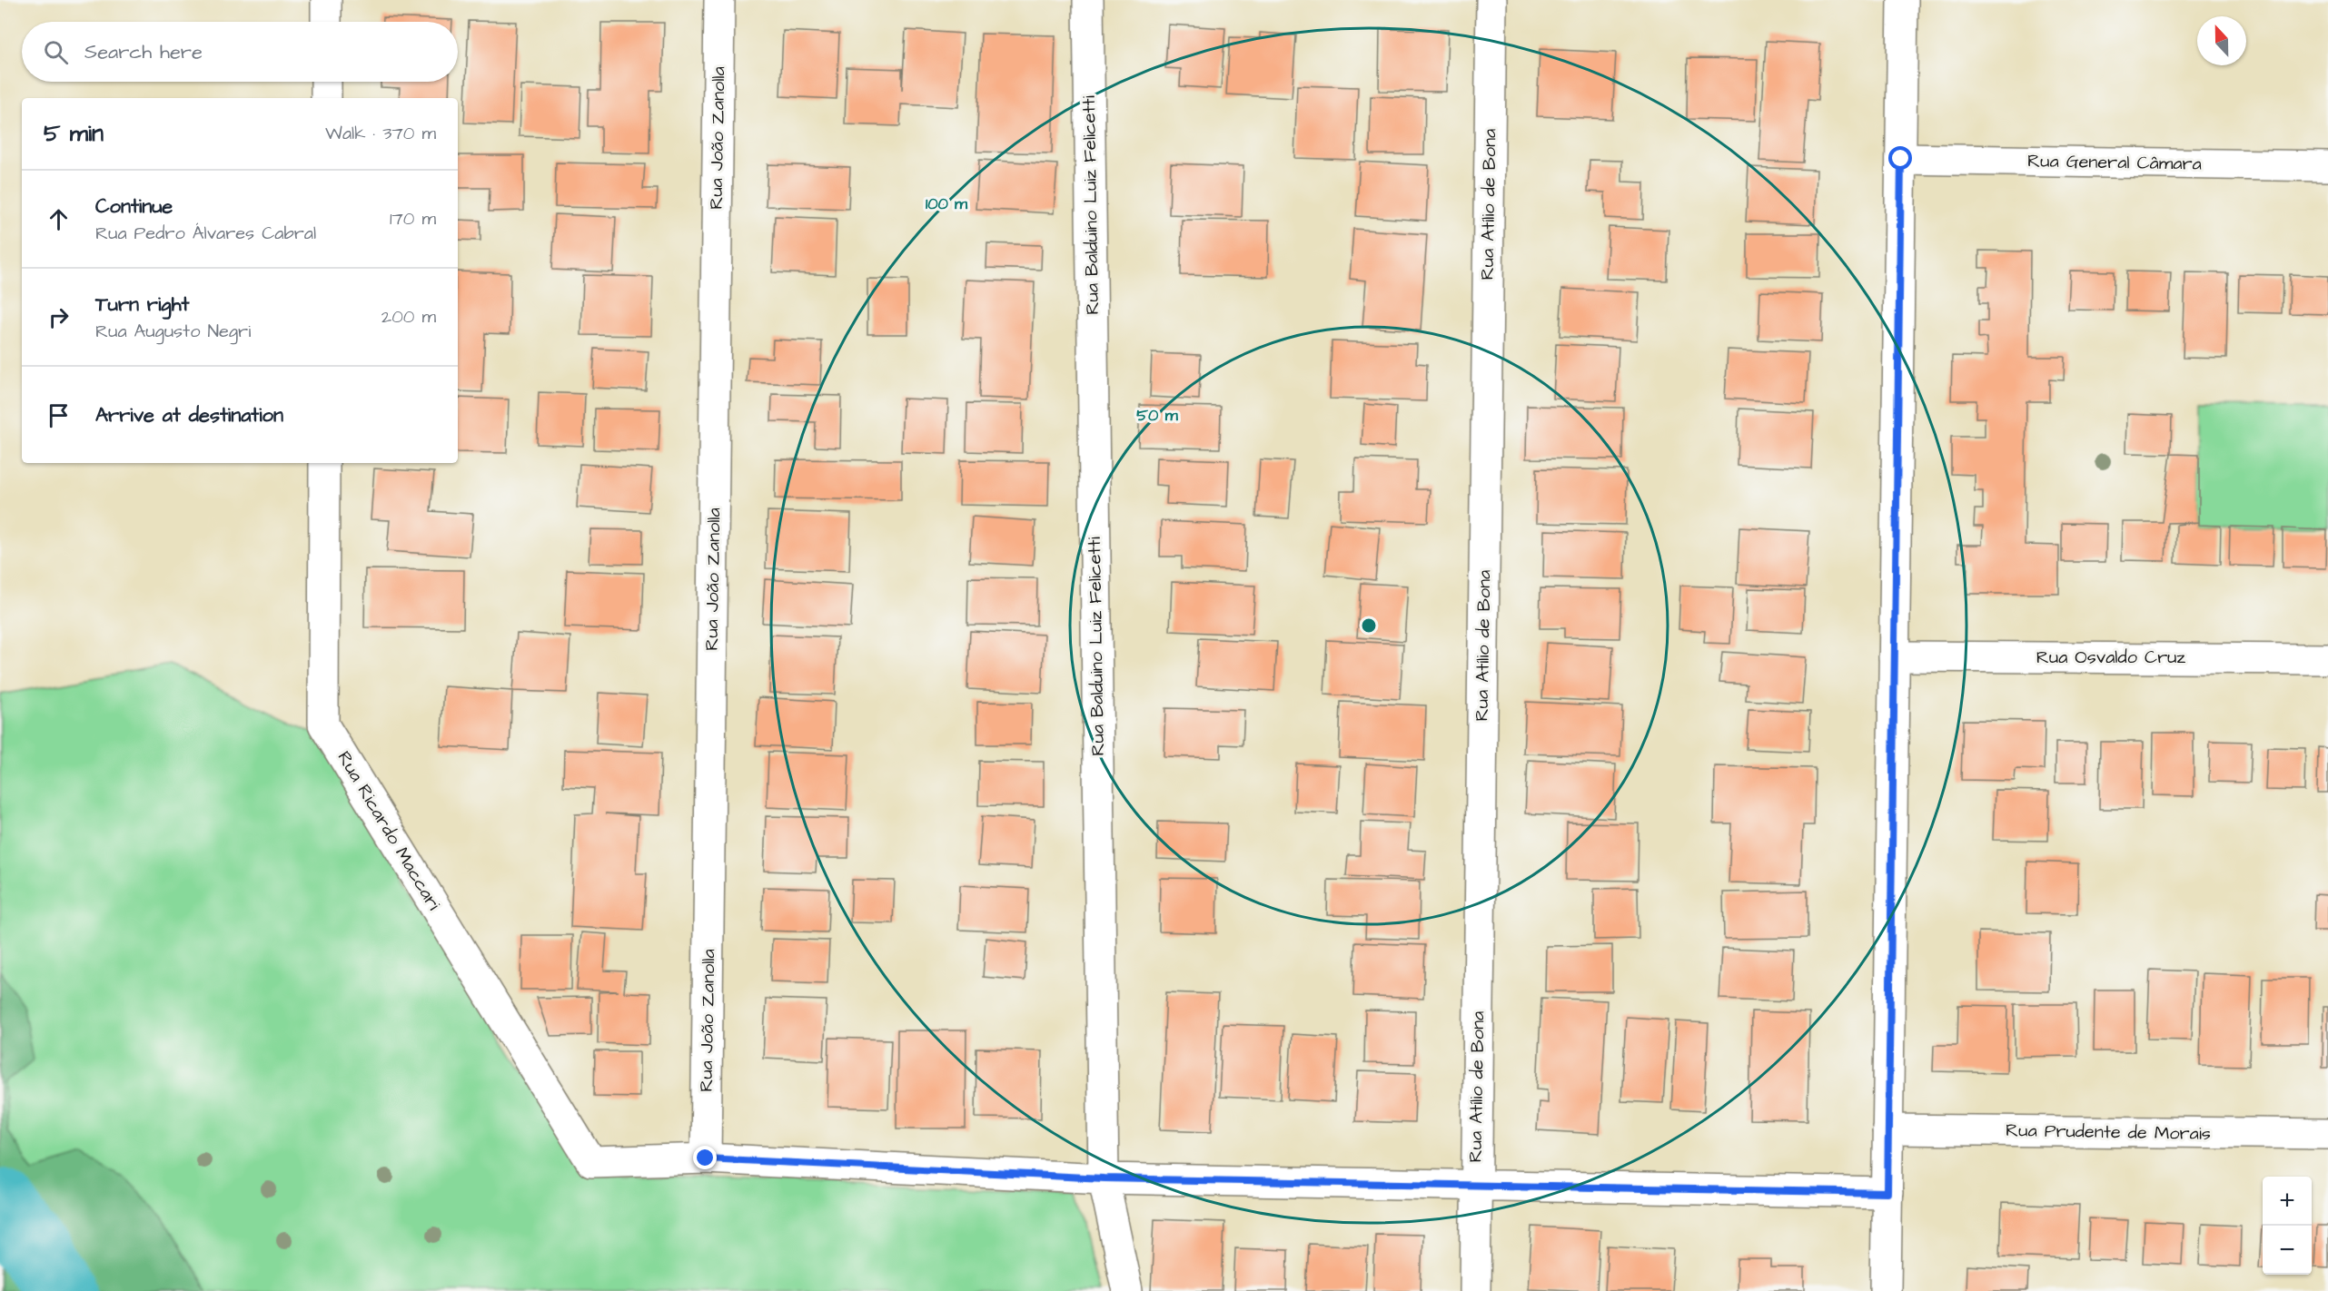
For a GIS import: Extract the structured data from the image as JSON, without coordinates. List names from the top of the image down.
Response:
{
  "streets": {
    "street": [
      "Rua João Zanolla",
      "Rua General Câmara",
      "Rua Atílio de Bona",
      "Rua Balduino Luiz Felicetti",
      "Rua Osvaldo Cruz",
      "Rua Ricardo Maccari",
      "Rua Prudente de Morais"
    ]
  },
  "crossings": [
    ["Rua João Zanolla", "Rua Ricardo Maccari"]
  ],
  "north": "top",
  "page": {
    "search": "Search here",
    "heading": ["5 min", "Walk · 370 m"],
    "list": [
      ["Continue", "Rua Pedro Álvares Cabral", "170 m"],
      ["Turn right", "Rua Augusto Negri", "200 m"],
      "Arrive at destination"
    ],
    "map_buttons": ["+", "−"]
  },
  "rings": ["100 m", "50 m"]
}
